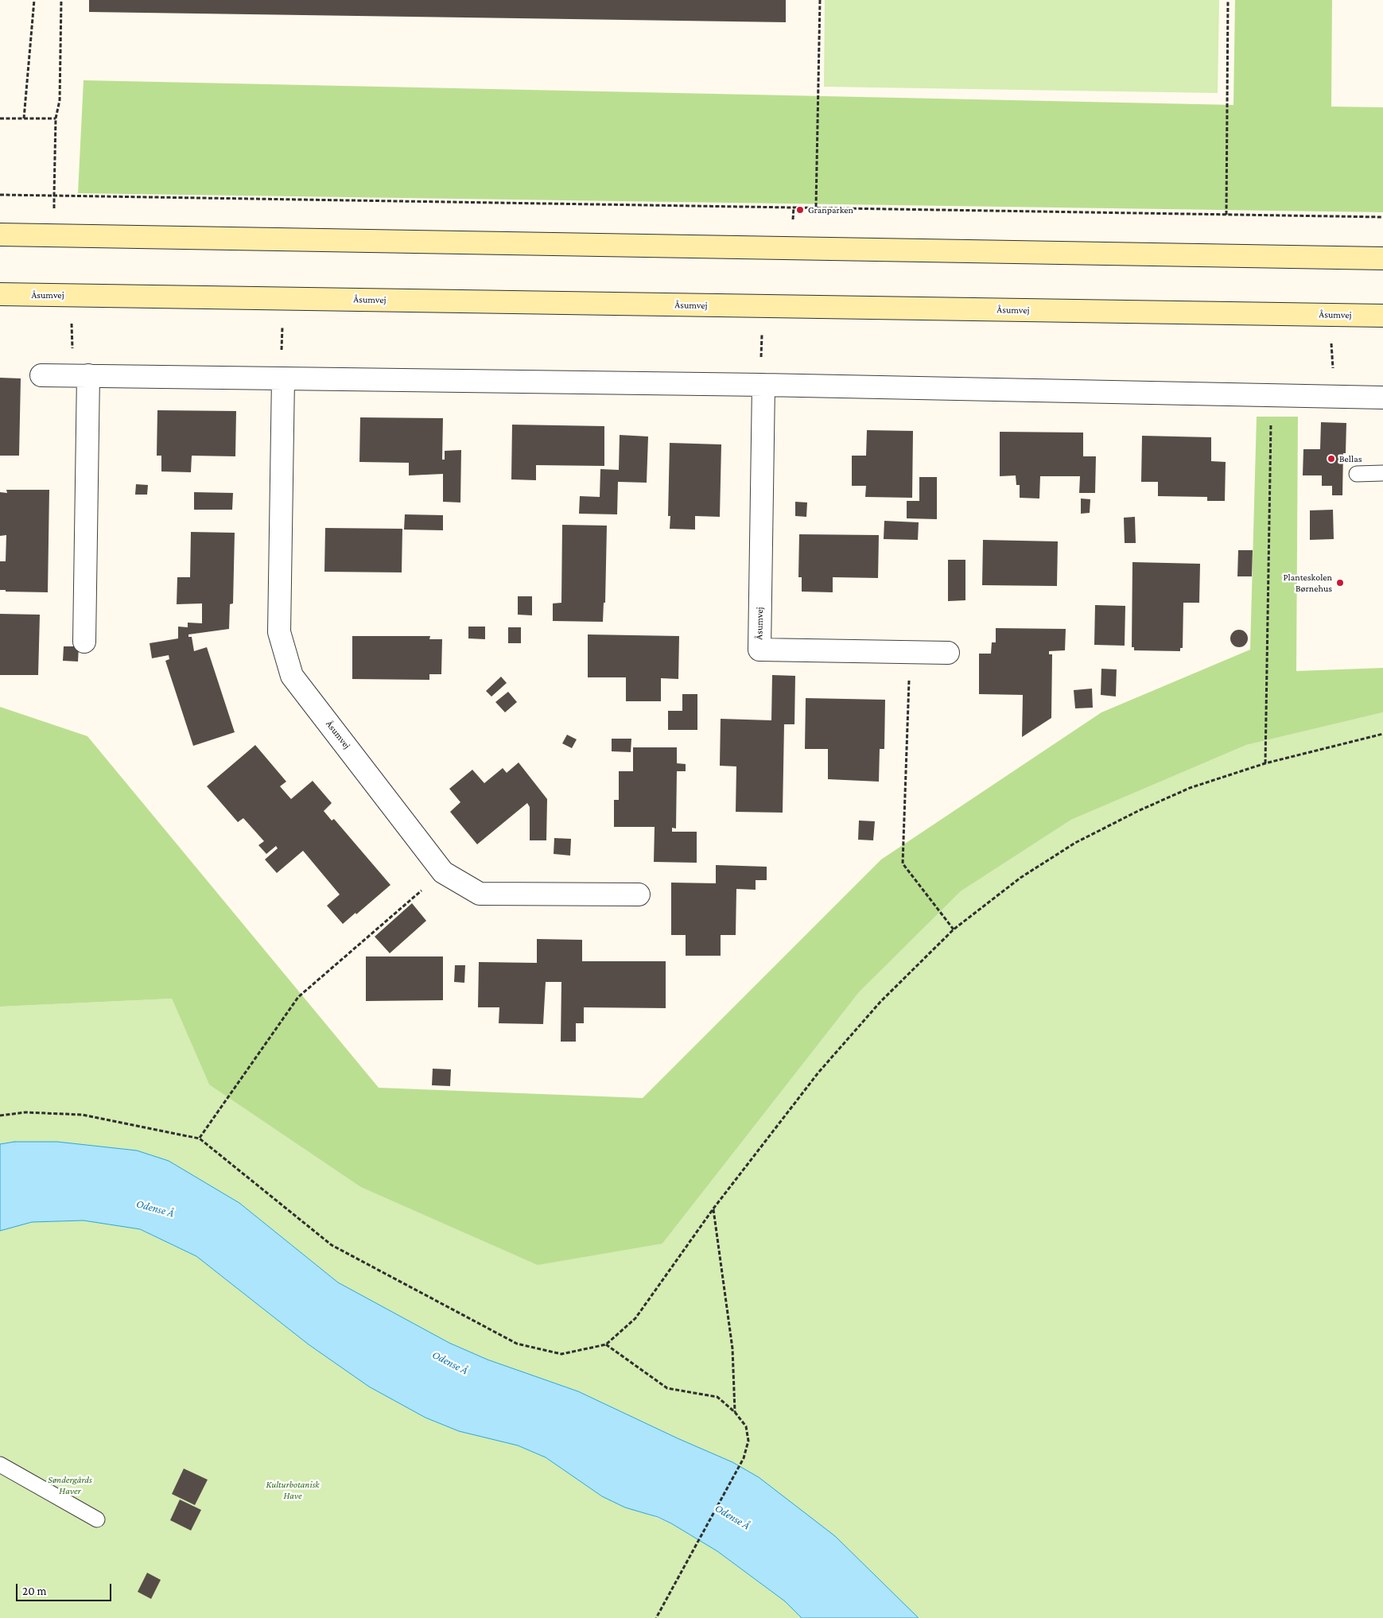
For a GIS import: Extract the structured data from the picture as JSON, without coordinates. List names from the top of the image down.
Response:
{
  "streets": {
    "street": ["Åsumvej"]
  },
  "water": ["Odense Å"],
  "parks": ["Søndergårds Haver", "Kulturbotanisk Have"],
  "places": ["Granparken", "Bellas", "Planteskolen Børnehus"],
  "scale_bar": "20 m"
}
